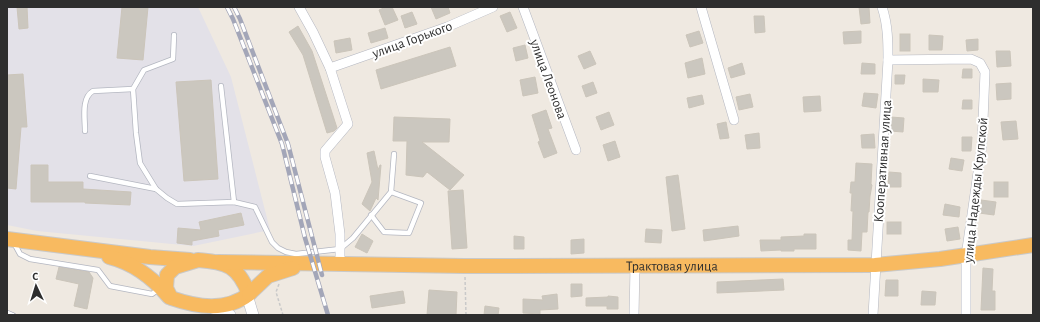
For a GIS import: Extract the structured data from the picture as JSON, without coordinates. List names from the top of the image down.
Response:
{
  "streets": {
    "highway": ["Трактовая улица"],
    "street": [
      "улица Горького",
      "улица Леонова",
      "Кооперативная улица",
      "улица Надежды Крупской"
    ]
  },
  "crossings": [
    ["Кооперативная улица", "улица Надежды Крупской"],
    ["Кооперативная улица", "Трактовая улица"],
    ["улица Надежды Крупской", "Трактовая улица"]
  ],
  "north": "top"
}
